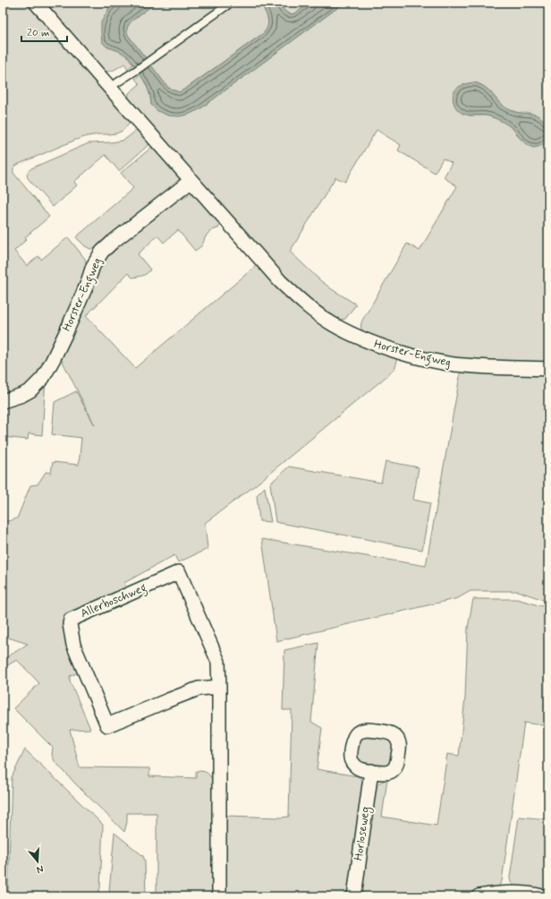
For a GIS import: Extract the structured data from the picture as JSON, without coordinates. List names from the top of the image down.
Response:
{
  "streets": {
    "street": ["Horster-Engweg", "Allerboschweg", "Horloseweg"]
  },
  "scale_bar": "20 m",
  "north": "bottom"
}
